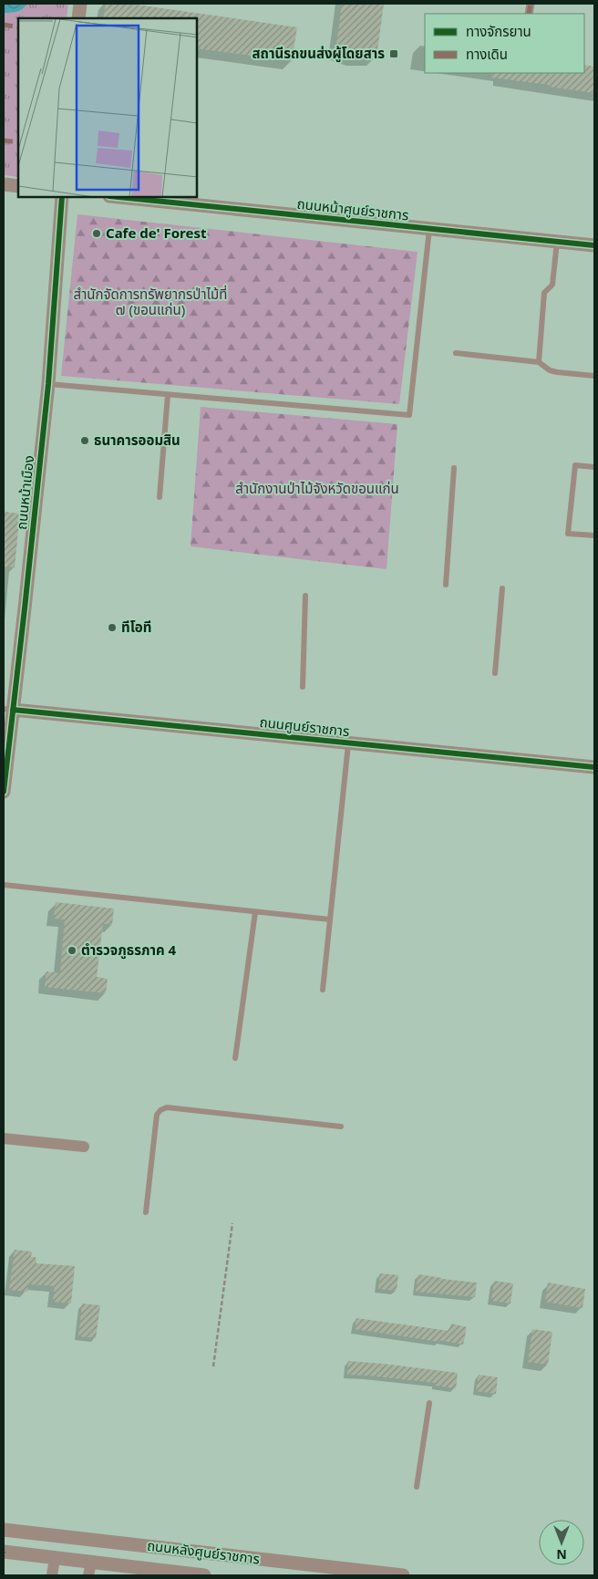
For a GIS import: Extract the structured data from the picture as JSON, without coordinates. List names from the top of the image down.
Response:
{
  "streets": {
    "street": [
      "ถนนหน้าศูนย์ราชการ",
      "ถนนหน้าเมือง",
      "ถนนศูนย์ราชการ",
      "ถนนหลังศูนย์ราชการ"
    ]
  },
  "crossings": [
    ["ถนนหน้าเมือง", "ถนนศูนย์ราชการ"]
  ],
  "parks": ["สำนักจัดการทรัพยากรป่าไม้ที่ ๗ (ขอนแก่น)", "สำนักงานป่าไม้จังหวัดขอนแก่น"],
  "places": {
    "transit": ["สถานีรถขนส่งผู้โดยสาร"],
    "other": [
      "Cafe de' Forest",
      "ธนาคารออมสิน",
      "ทีโอที",
      "ตำรวจภูธรภาค 4"
    ]
  },
  "legend": ["ทางจักรยาน", "ทางเดิน"],
  "north": "bottom"
}
